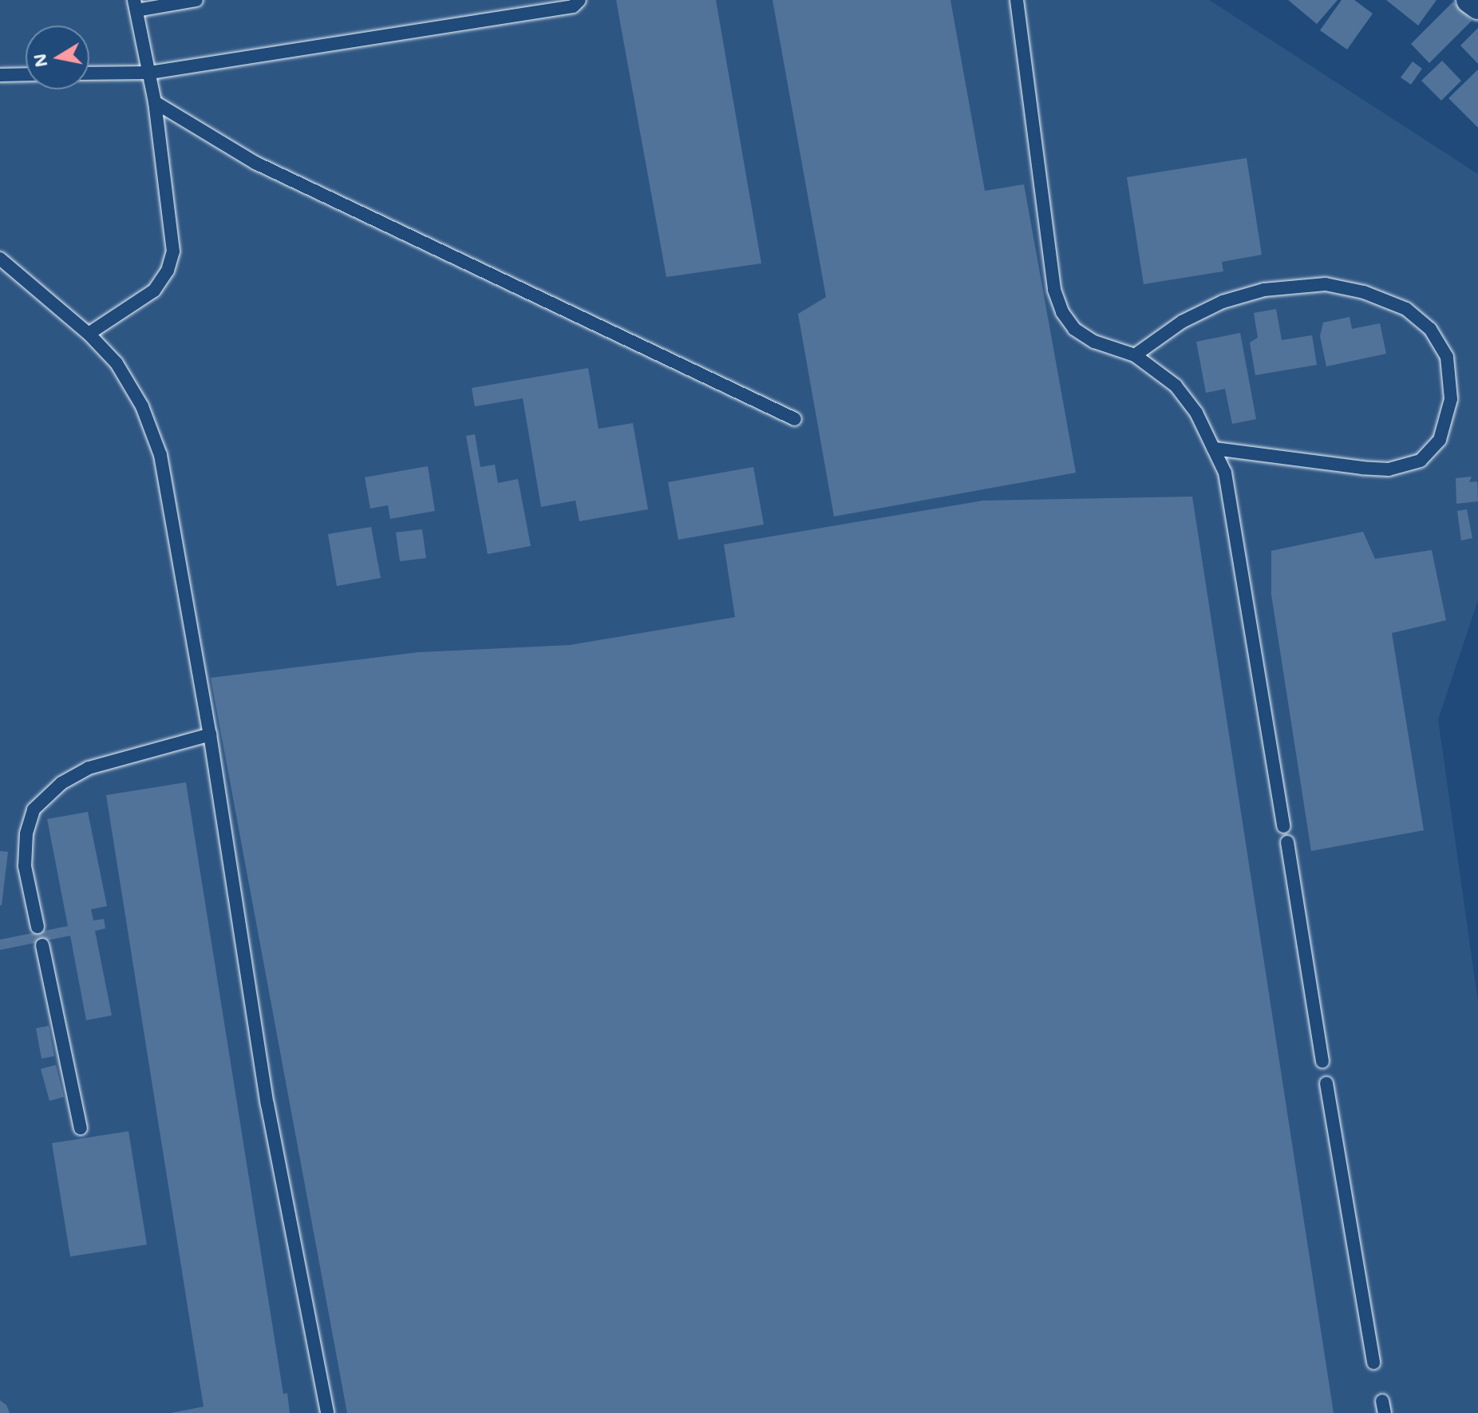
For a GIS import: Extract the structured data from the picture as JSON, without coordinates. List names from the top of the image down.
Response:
{
  "north": "left"
}
